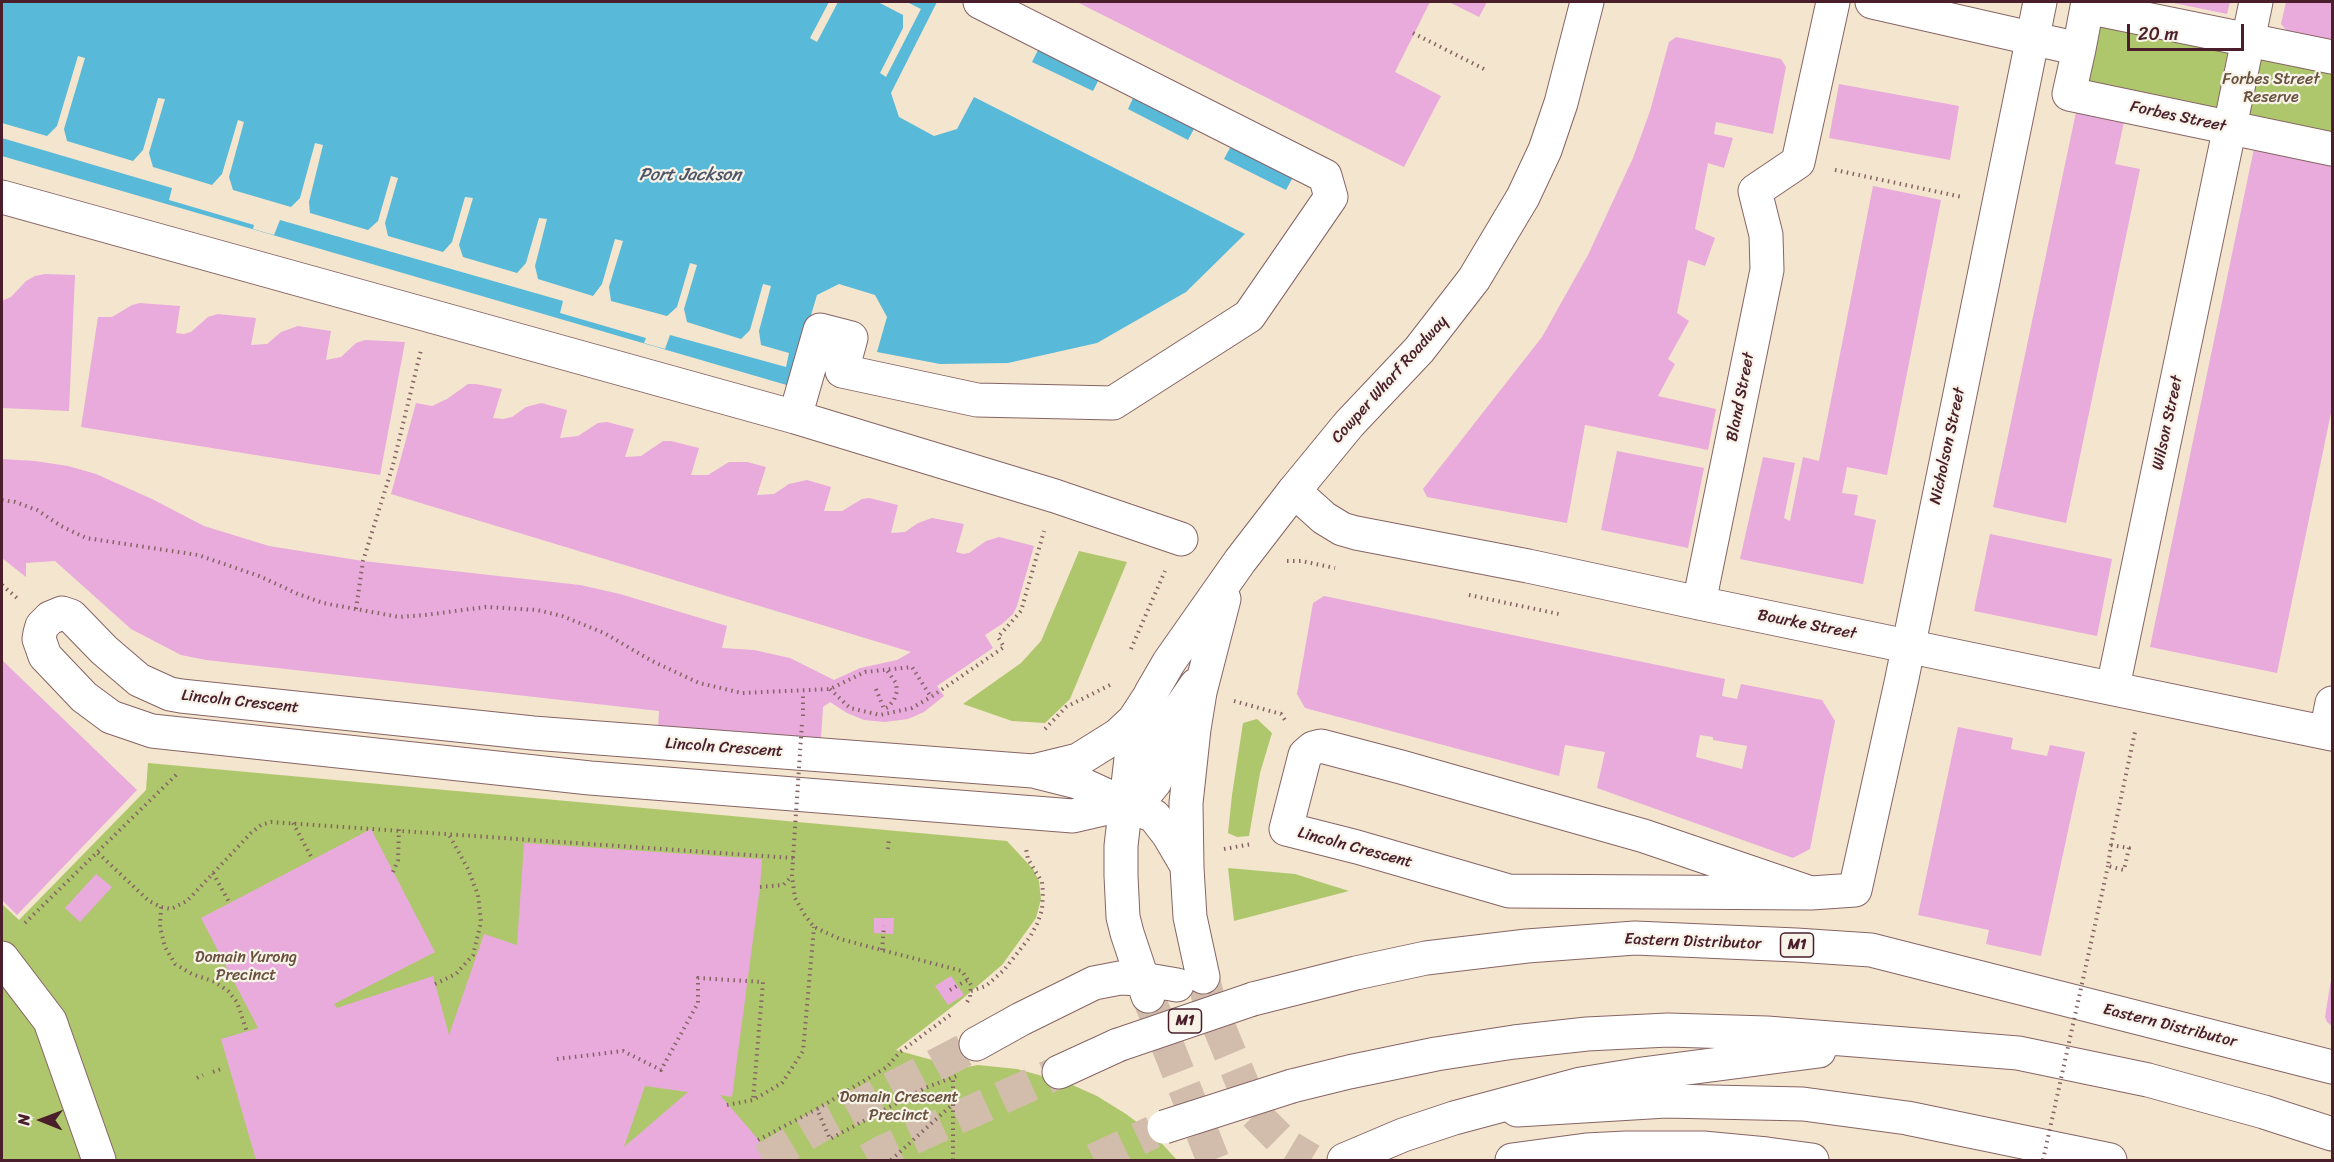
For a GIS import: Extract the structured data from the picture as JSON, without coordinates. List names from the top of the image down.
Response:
{
  "streets": {
    "main road": [
      "Forbes Street",
      "Cowper Wharf Roadway",
      "Bland Street",
      "Wilson Street",
      "Nicholson Street",
      "Bourke Street",
      "Lincoln Crescent",
      "Eastern Distributor",
      "M1"
    ]
  },
  "crossings": [
    ["Forbes Street", "Wilson Street"],
    ["Cowper Wharf Roadway", "Bourke Street"],
    ["Cowper Wharf Roadway", "Lincoln Crescent"],
    ["Bland Street", "Bourke Street"],
    ["Wilson Street", "Bourke Street"],
    ["Nicholson Street", "Bourke Street"],
    ["Nicholson Street", "Lincoln Crescent"]
  ],
  "water": ["Port Jackson"],
  "parks": ["Forbes Street Reserve", "Domain Yurong Precinct", "Domain Crescent Precinct"],
  "scale_bar": "20 m",
  "north": "left"
}
